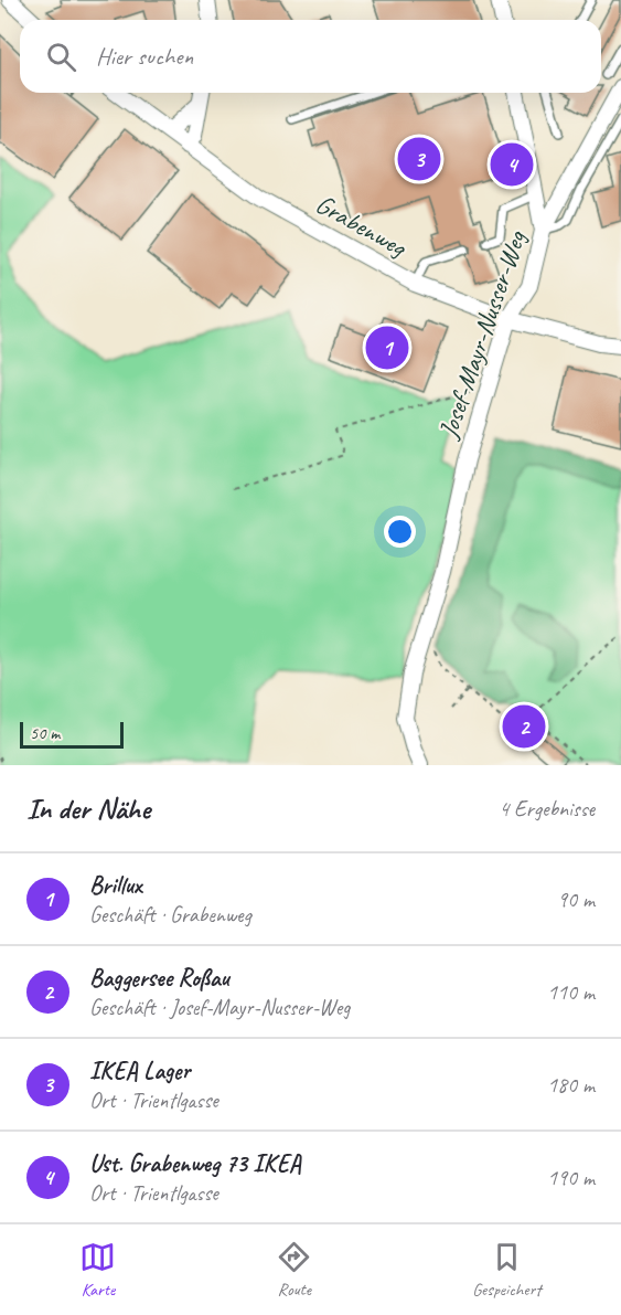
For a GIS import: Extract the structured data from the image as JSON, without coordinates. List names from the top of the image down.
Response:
{
  "streets": {
    "street": ["Grabenweg", "Josef-Mayr-Nusser-Weg"]
  },
  "crossings": [
    ["Grabenweg", "Josef-Mayr-Nusser-Weg"]
  ],
  "scale_bar": "50 m",
  "page": {
    "search": "Hier suchen",
    "pins": [
      "3",
      "4",
      "1",
      "2"
    ],
    "scale": "50 m",
    "heading": ["In der Nähe", "4 Ergebnisse"],
    "list": [
      {
        "mark": "1",
        "name": "Brillux",
        "note": "Geschäft · Grabenweg",
        "value": "90 m"
      },
      {
        "mark": "2",
        "name": "Baggersee Roßau",
        "note": "Geschäft · Josef-Mayr-Nusser-Weg",
        "value": "110 m"
      },
      {
        "mark": "3",
        "name": "IKEA Lager",
        "note": "Ort · Trientlgasse",
        "value": "180 m"
      },
      {
        "mark": "4",
        "name": "Ust. Grabenweg 73 IKEA",
        "note": "Ort · Trientlgasse",
        "value": "190 m"
      }
    ],
    "nav": ["Karte", "Route", "Gespeichert"]
  }
}
